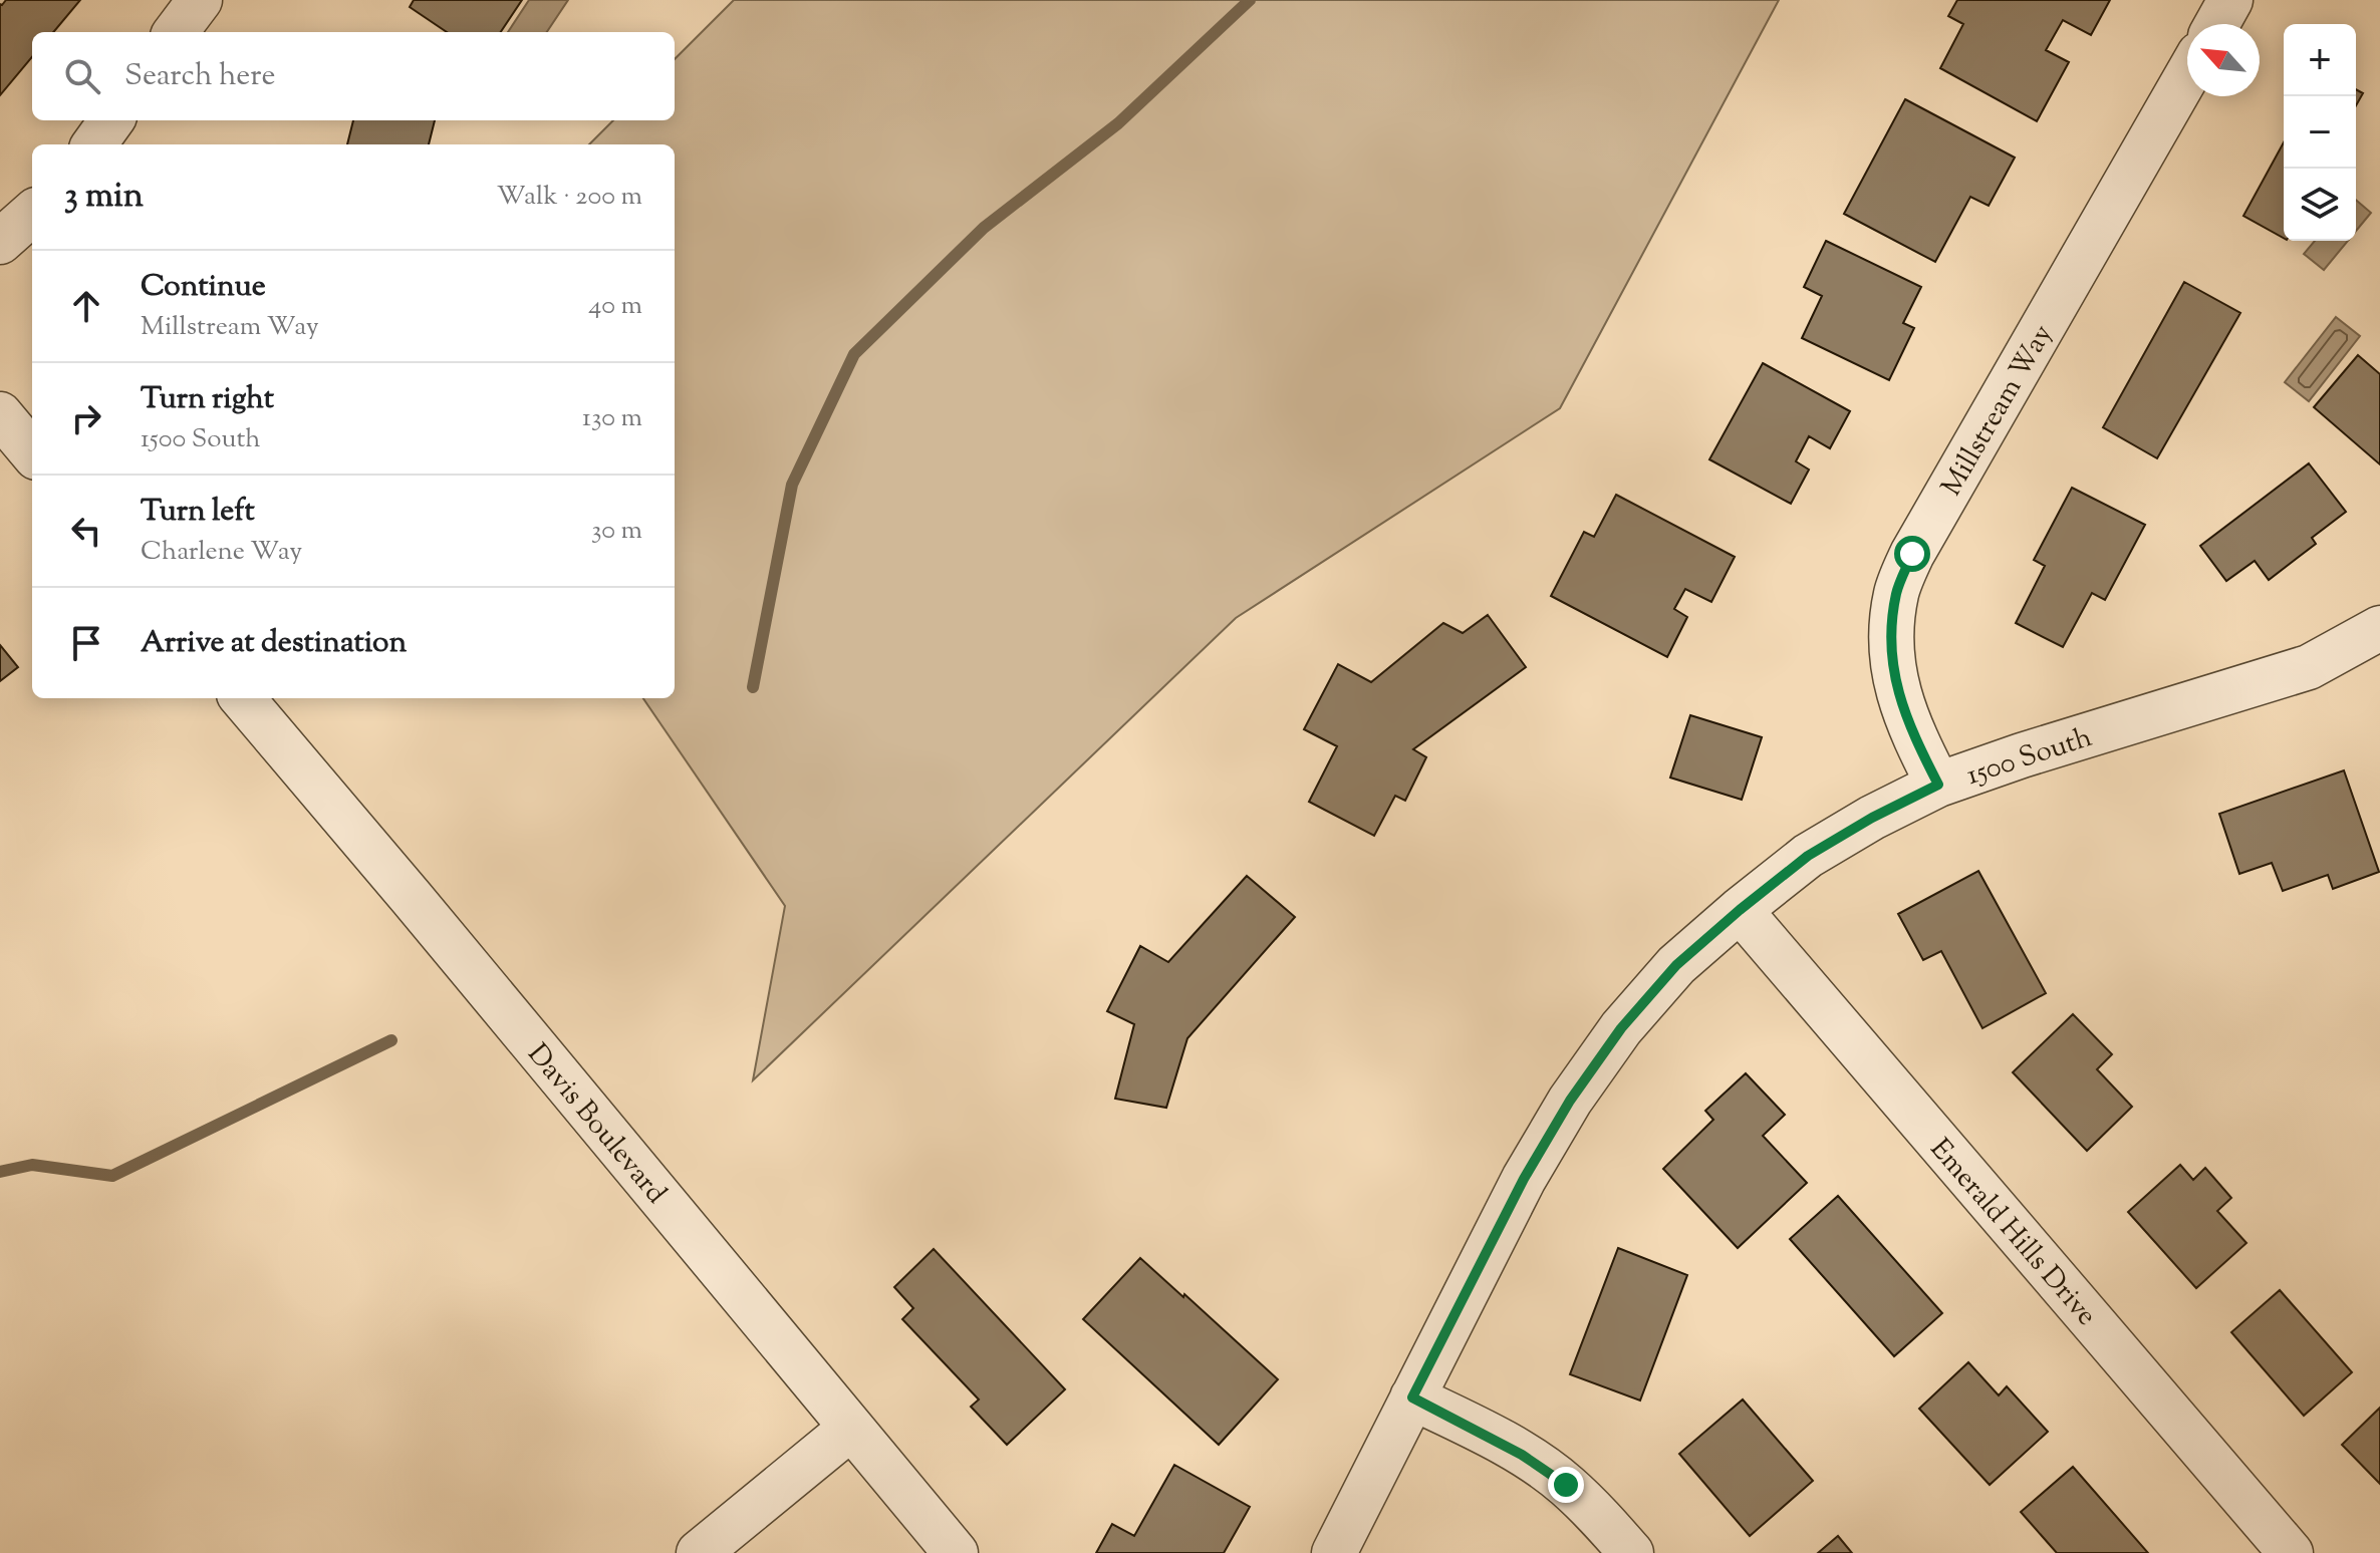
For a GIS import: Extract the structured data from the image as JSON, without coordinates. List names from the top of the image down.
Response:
{
  "streets": {
    "street": [
      "Millstream Way",
      "1500 South",
      "Davis Boulevard",
      "Emerald Hills Drive"
    ]
  },
  "crossings": [
    ["Millstream Way", "1500 South"],
    ["1500 South", "Emerald Hills Drive"]
  ],
  "north": "top left",
  "page": {
    "map_buttons": ["+", "−"],
    "search": "Search here",
    "heading": ["3 min", "Walk · 200 m"],
    "list": [
      ["Continue", "Millstream Way", "40 m"],
      ["Turn right", "1500 South", "130 m"],
      ["Turn left", "Charlene Way", "30 m"],
      "Arrive at destination"
    ]
  }
}
